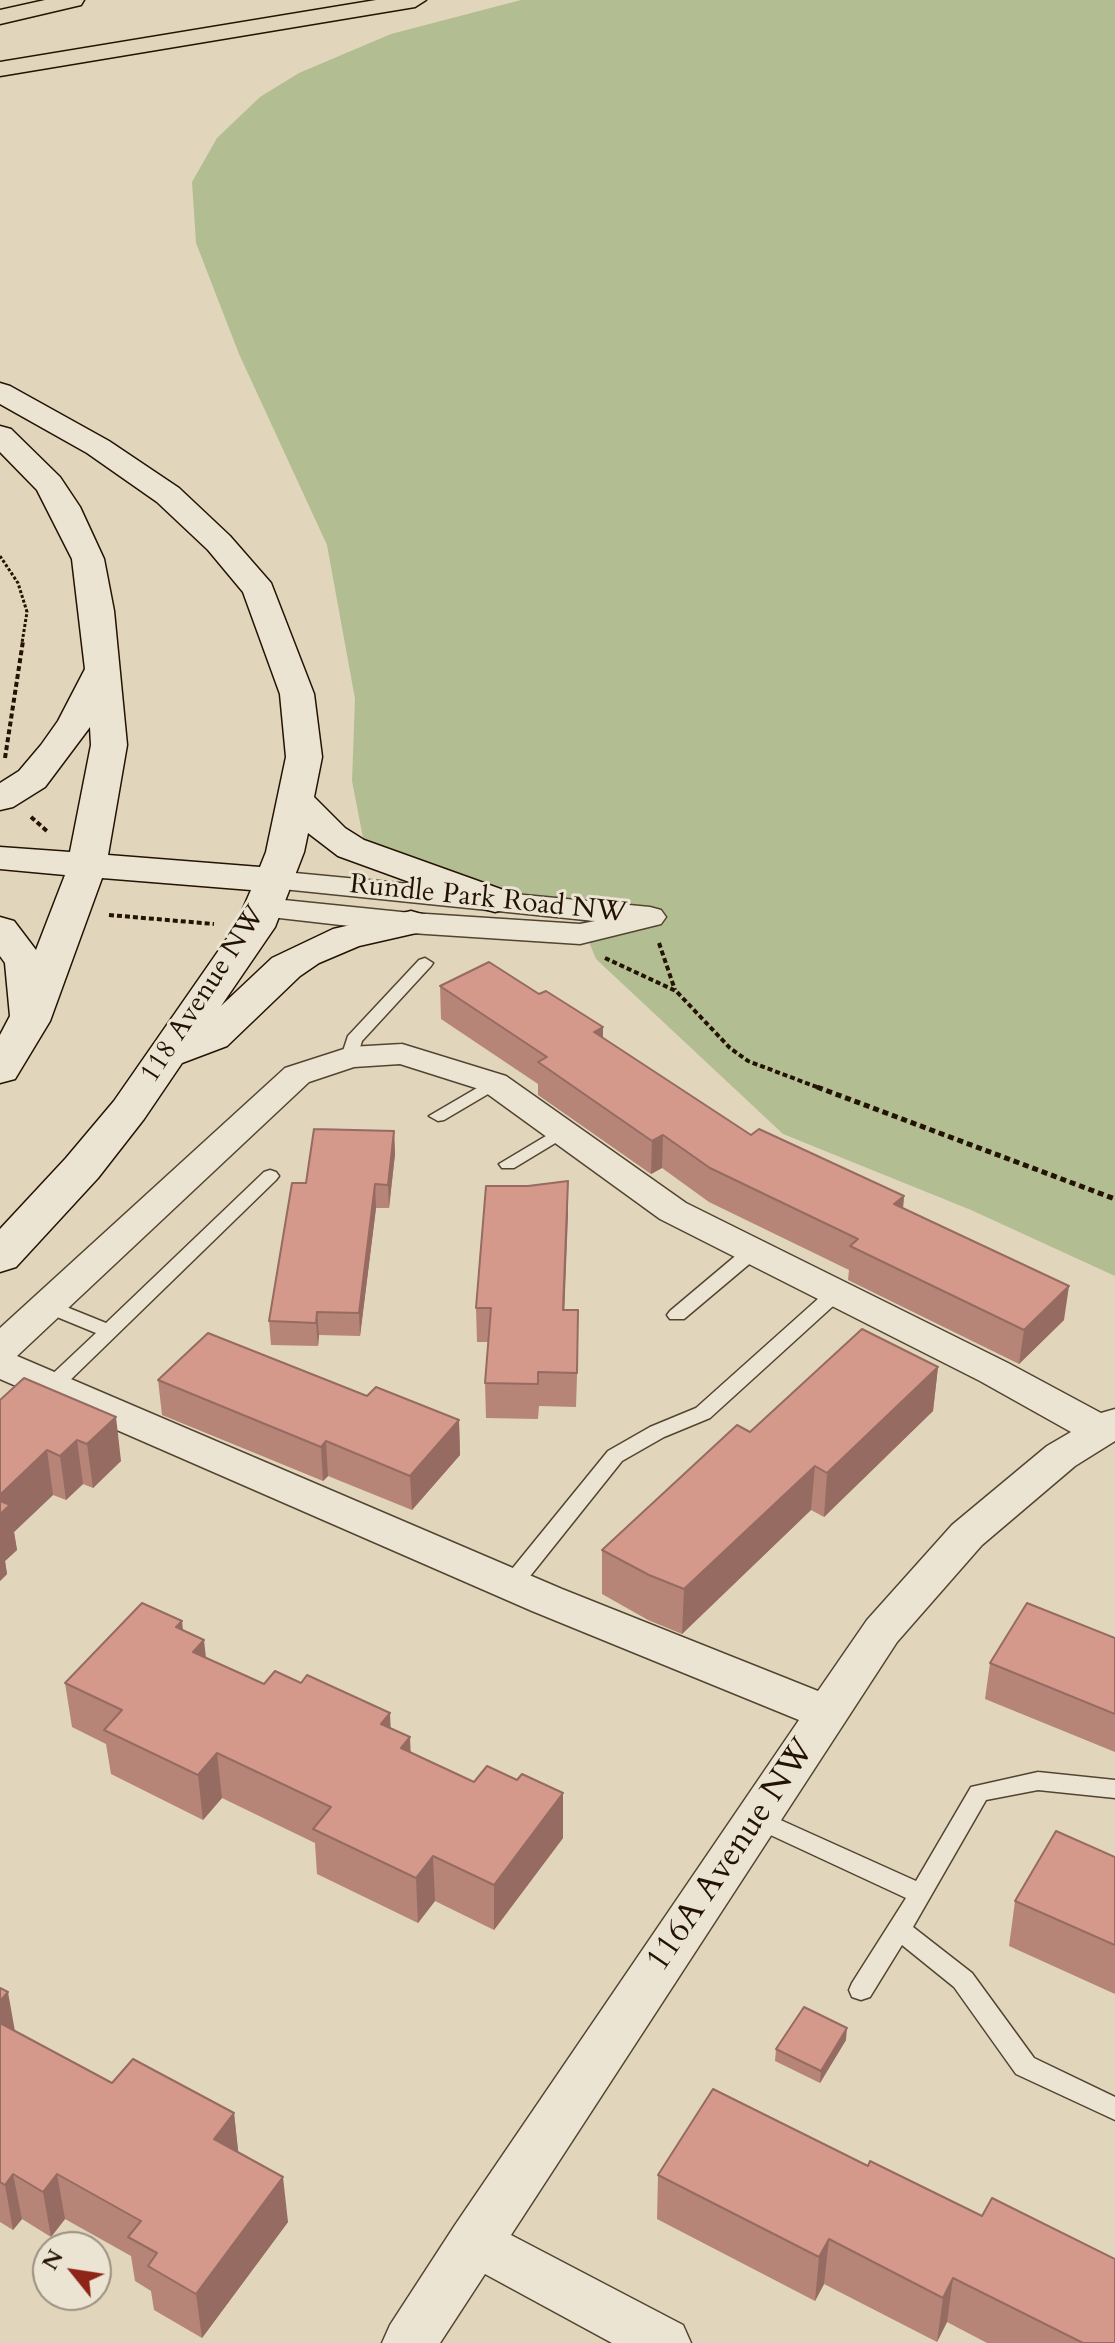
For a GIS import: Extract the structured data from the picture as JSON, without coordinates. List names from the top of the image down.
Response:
{
  "streets": {
    "main road": ["118 Avenue NW"],
    "street": ["Rundle Park Road NW", "116A Avenue NW"]
  },
  "crossings": [
    ["Rundle Park Road NW", "118 Avenue NW"]
  ],
  "north": "top left"
}
